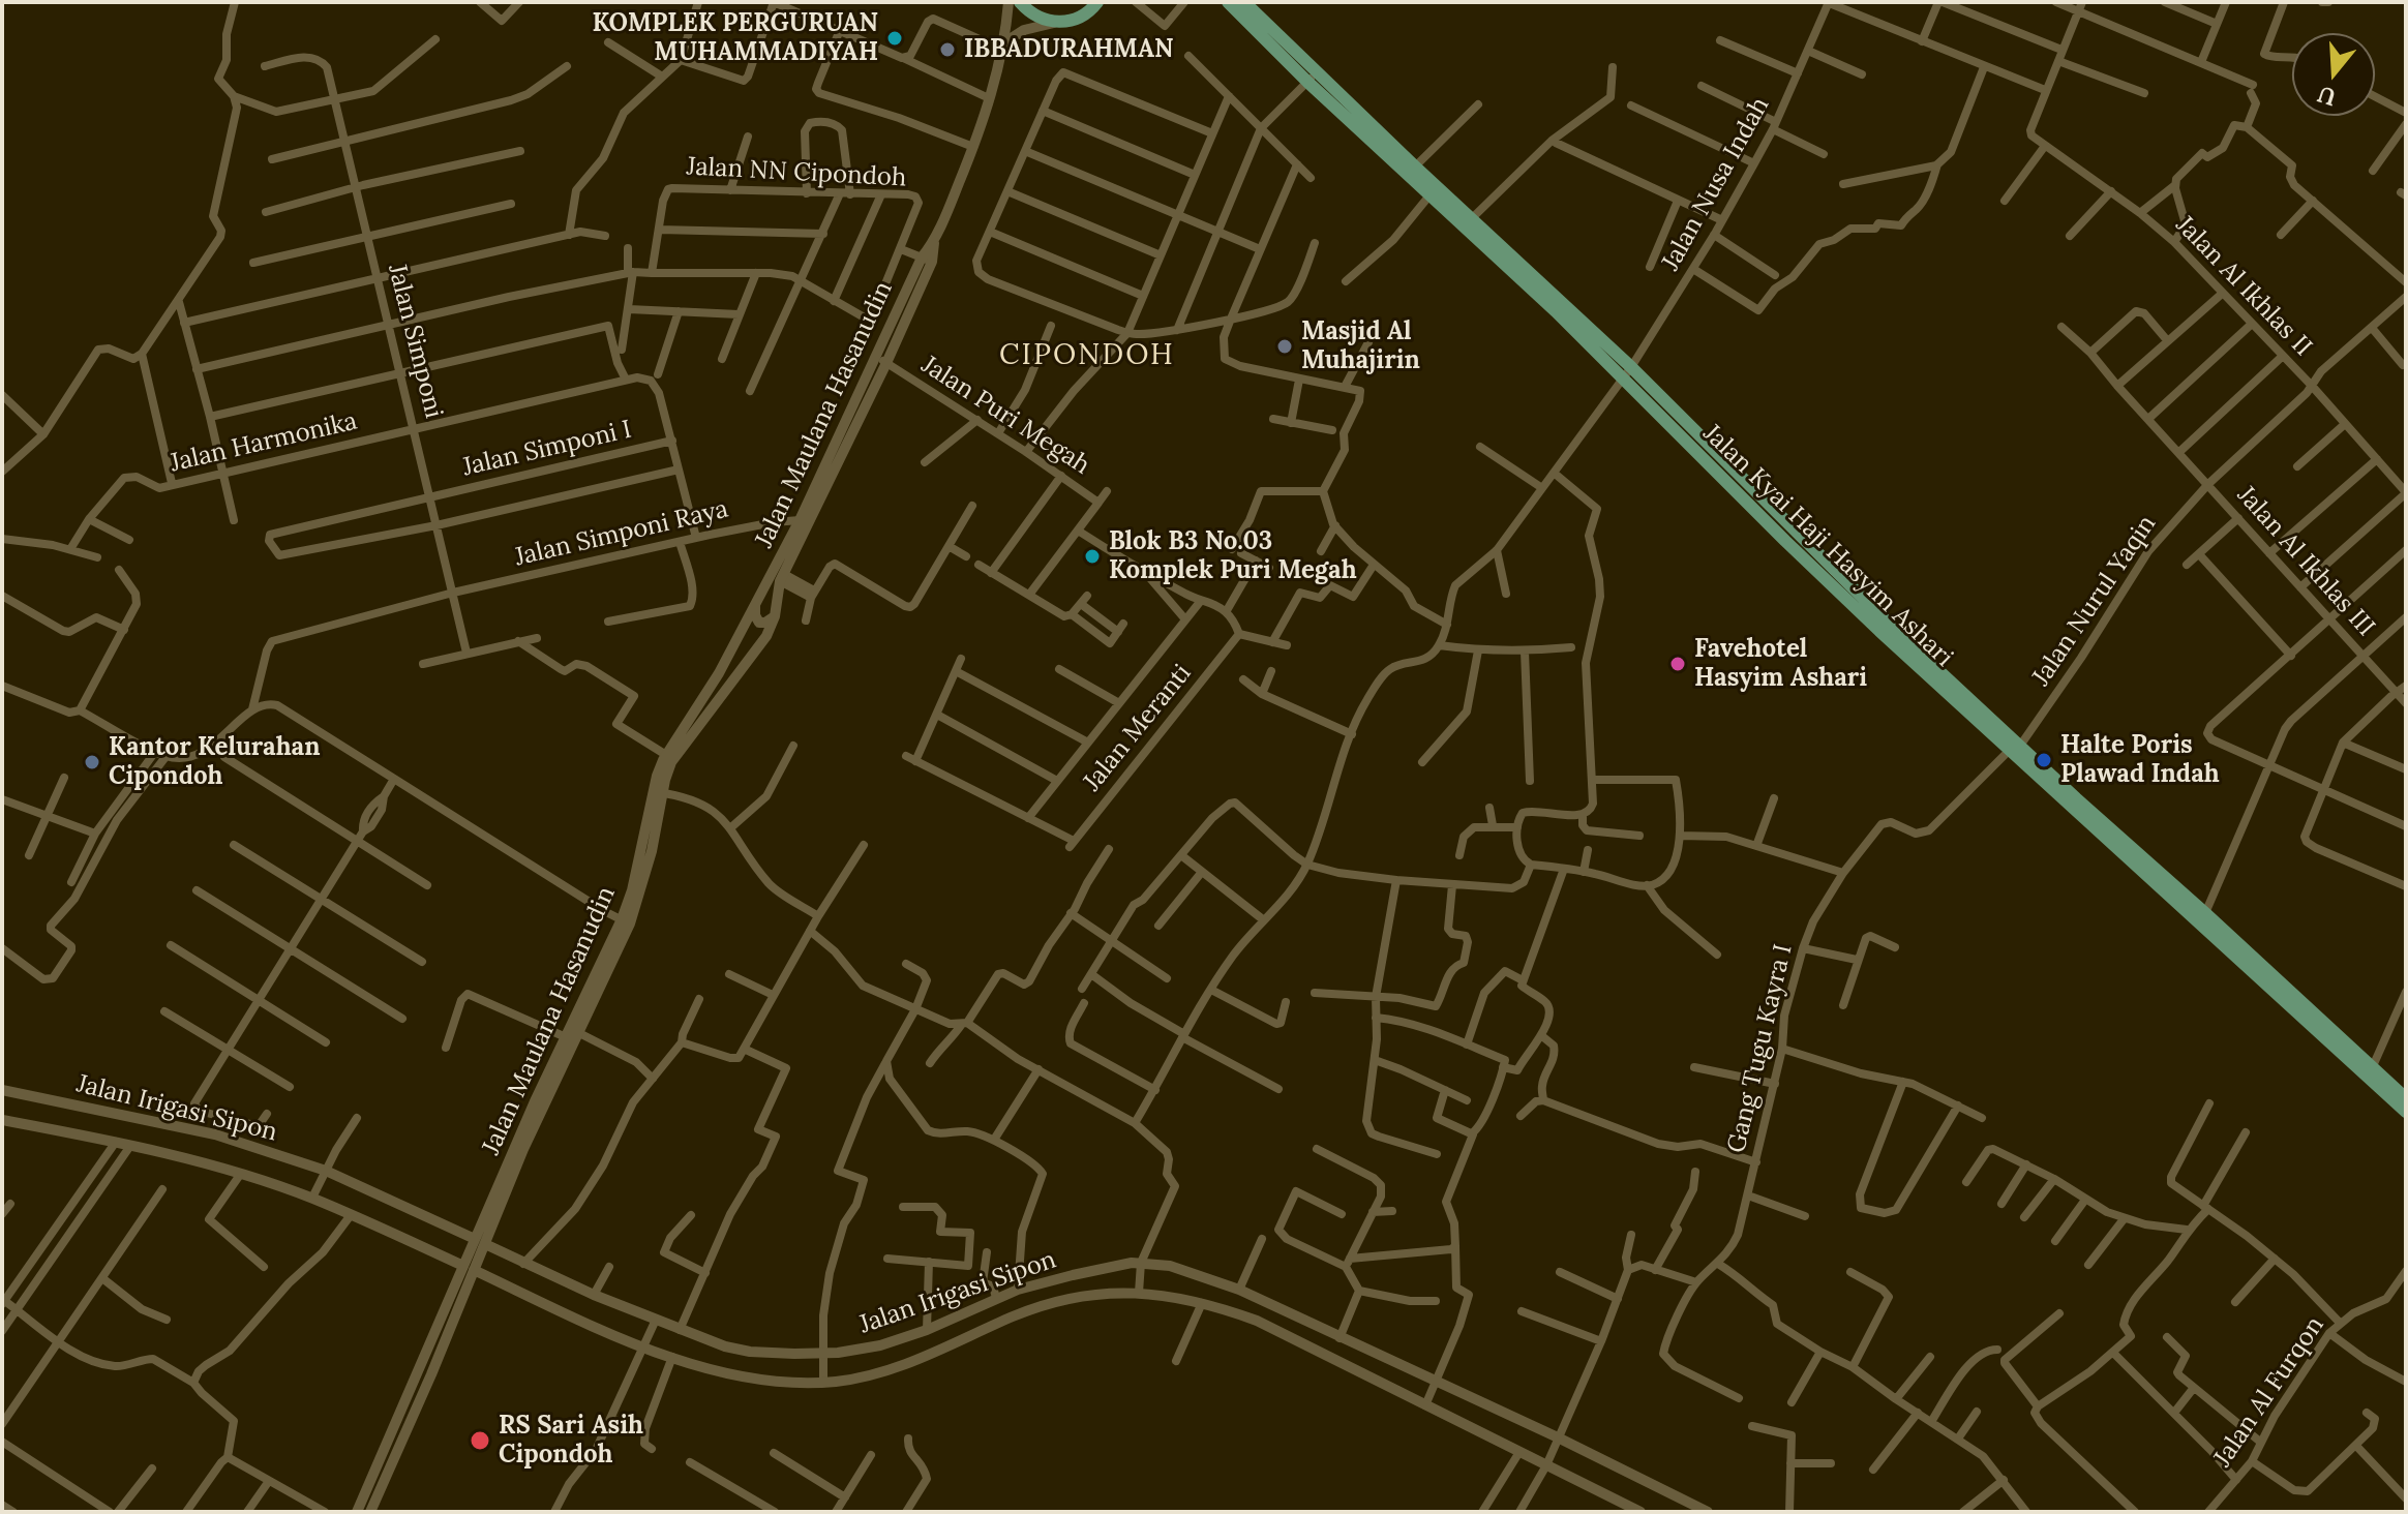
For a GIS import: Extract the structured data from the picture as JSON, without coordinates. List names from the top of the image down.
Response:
{
  "streets": {
    "main road": ["Jalan Kyai Haji Hasyim Ashari"],
    "street": [
      "Jalan NN Cipondoh",
      "Jalan Nusa Indah",
      "Jalan Al Ikhlas II",
      "Jalan Simponi",
      "Jalan Maulana Hasanudin",
      "Jalan Puri Megah",
      "Jalan Harmonika",
      "Jalan Simponi I",
      "Jalan Simponi Raya",
      "Jalan Al Ikhlas III",
      "Jalan Nurul Yaqin",
      "Jalan Meranti",
      "Gang Tugu Kayra I",
      "Jalan Irigasi Sipon",
      "Jalan Al Furqon"
    ]
  },
  "crossings": [
    ["Jalan Nusa Indah", "Jalan Kyai Haji Hasyim Ashari"],
    ["Jalan Al Ikhlas II", "Jalan Nurul Yaqin"],
    ["Jalan Simponi", "Jalan Harmonika"],
    ["Jalan Simponi", "Jalan Simponi I"],
    ["Jalan Simponi", "Jalan Simponi Raya"],
    ["Jalan Maulana Hasanudin", "Jalan Puri Megah"],
    ["Jalan Maulana Hasanudin", "Jalan Simponi Raya"],
    ["Jalan Maulana Hasanudin", "Jalan Irigasi Sipon"],
    ["Jalan Simponi I", "Jalan Simponi Raya"],
    ["Jalan Kyai Haji Hasyim Ashari", "Jalan Nurul Yaqin"],
    ["Jalan Kyai Haji Hasyim Ashari", "Gang Tugu Kayra I"],
    ["Jalan Al Ikhlas III", "Jalan Nurul Yaqin"],
    ["Jalan Nurul Yaqin", "Gang Tugu Kayra I"]
  ],
  "districts": ["CIPONDOH"],
  "places": [
    "KOMPLEK PERGURUAN MUHAMMADIYAH",
    "IBBADURAHMAN",
    "Masjid Al Muhajirin",
    "Blok B3 No.03 Komplek Puri Megah",
    "Favehotel Hasyim Ashari",
    "Halte Poris Plawad Indah",
    "Kantor Kelurahan Cipondoh",
    "RS Sari Asih Cipondoh"
  ],
  "north": "bottom"
}
